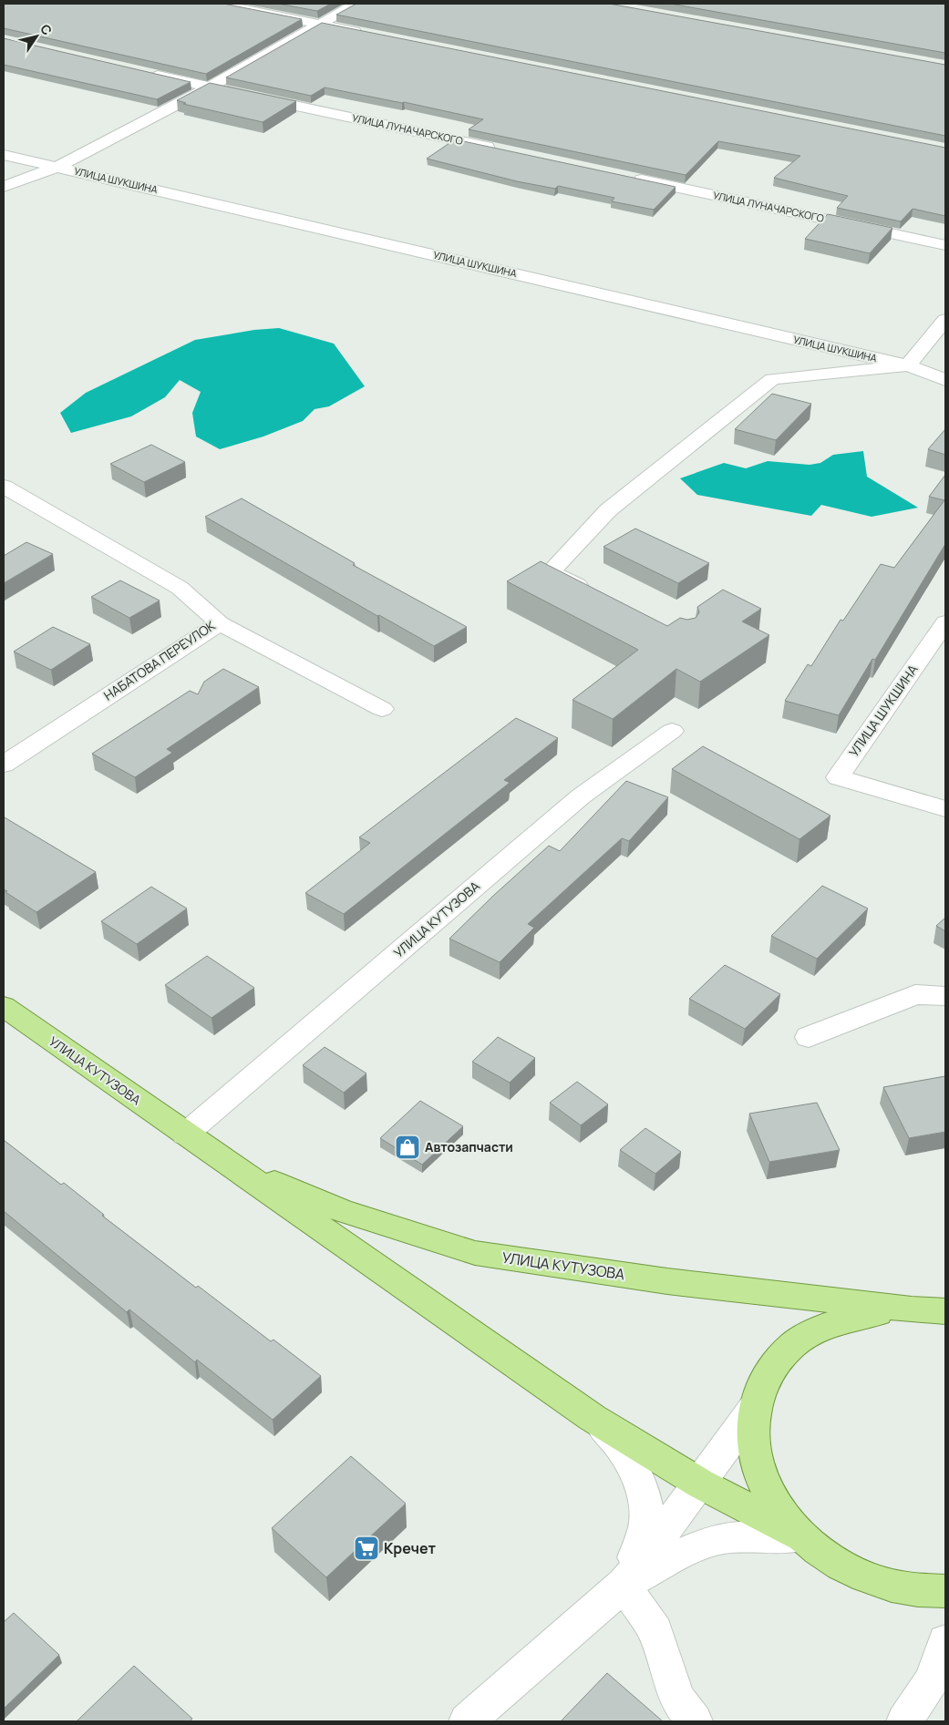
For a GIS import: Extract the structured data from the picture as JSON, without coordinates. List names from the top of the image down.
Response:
{
  "streets": {
    "main road": ["УЛИЦА КУТУЗОВА"],
    "street": ["УЛИЦА ЛУНАЧАРСКОГО", "УЛИЦА ШУКШИНА", "НАБАТОВА ПЕРЕУЛОК"]
  },
  "places": {
    "shop": ["Автозапчасти"],
    "supermarket": ["Кречет"]
  },
  "north": "top right"
}
